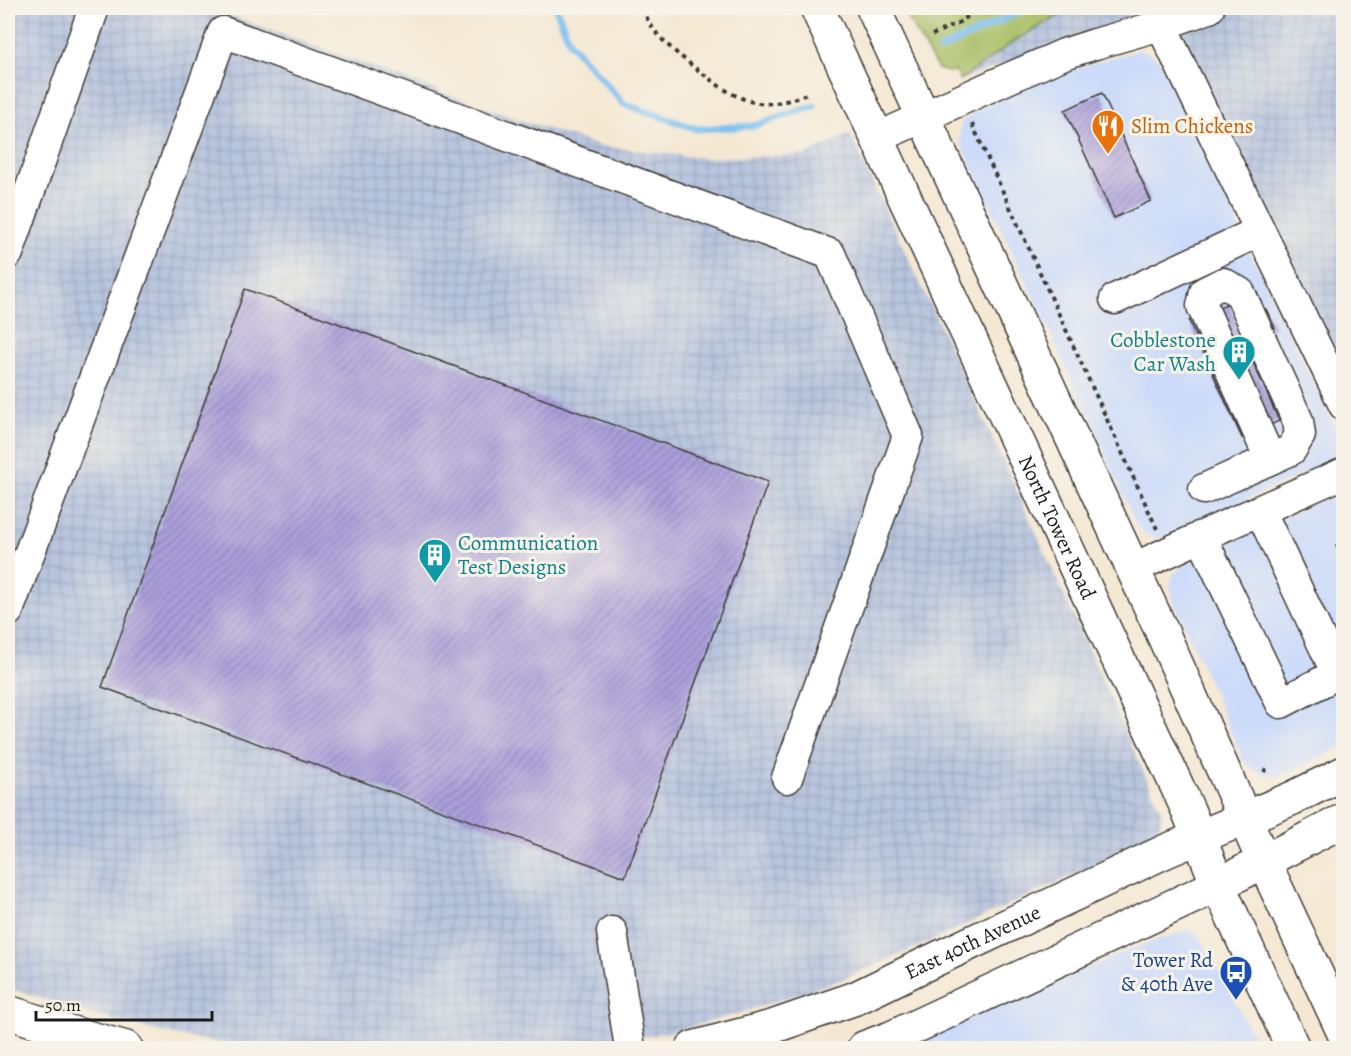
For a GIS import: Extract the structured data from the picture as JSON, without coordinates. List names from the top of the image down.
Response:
{
  "streets": {
    "main road": ["North Tower Road", "East 40th Avenue"]
  },
  "crossings": [
    ["North Tower Road", "East 40th Avenue"]
  ],
  "places": {
    "restaurant": ["Slim Chickens"],
    "building": ["Cobblestone Car Wash", "Communication Test Designs"],
    "bus stop": ["Tower Rd & 40th Ave"]
  },
  "scale_bar": "50 m"
}
